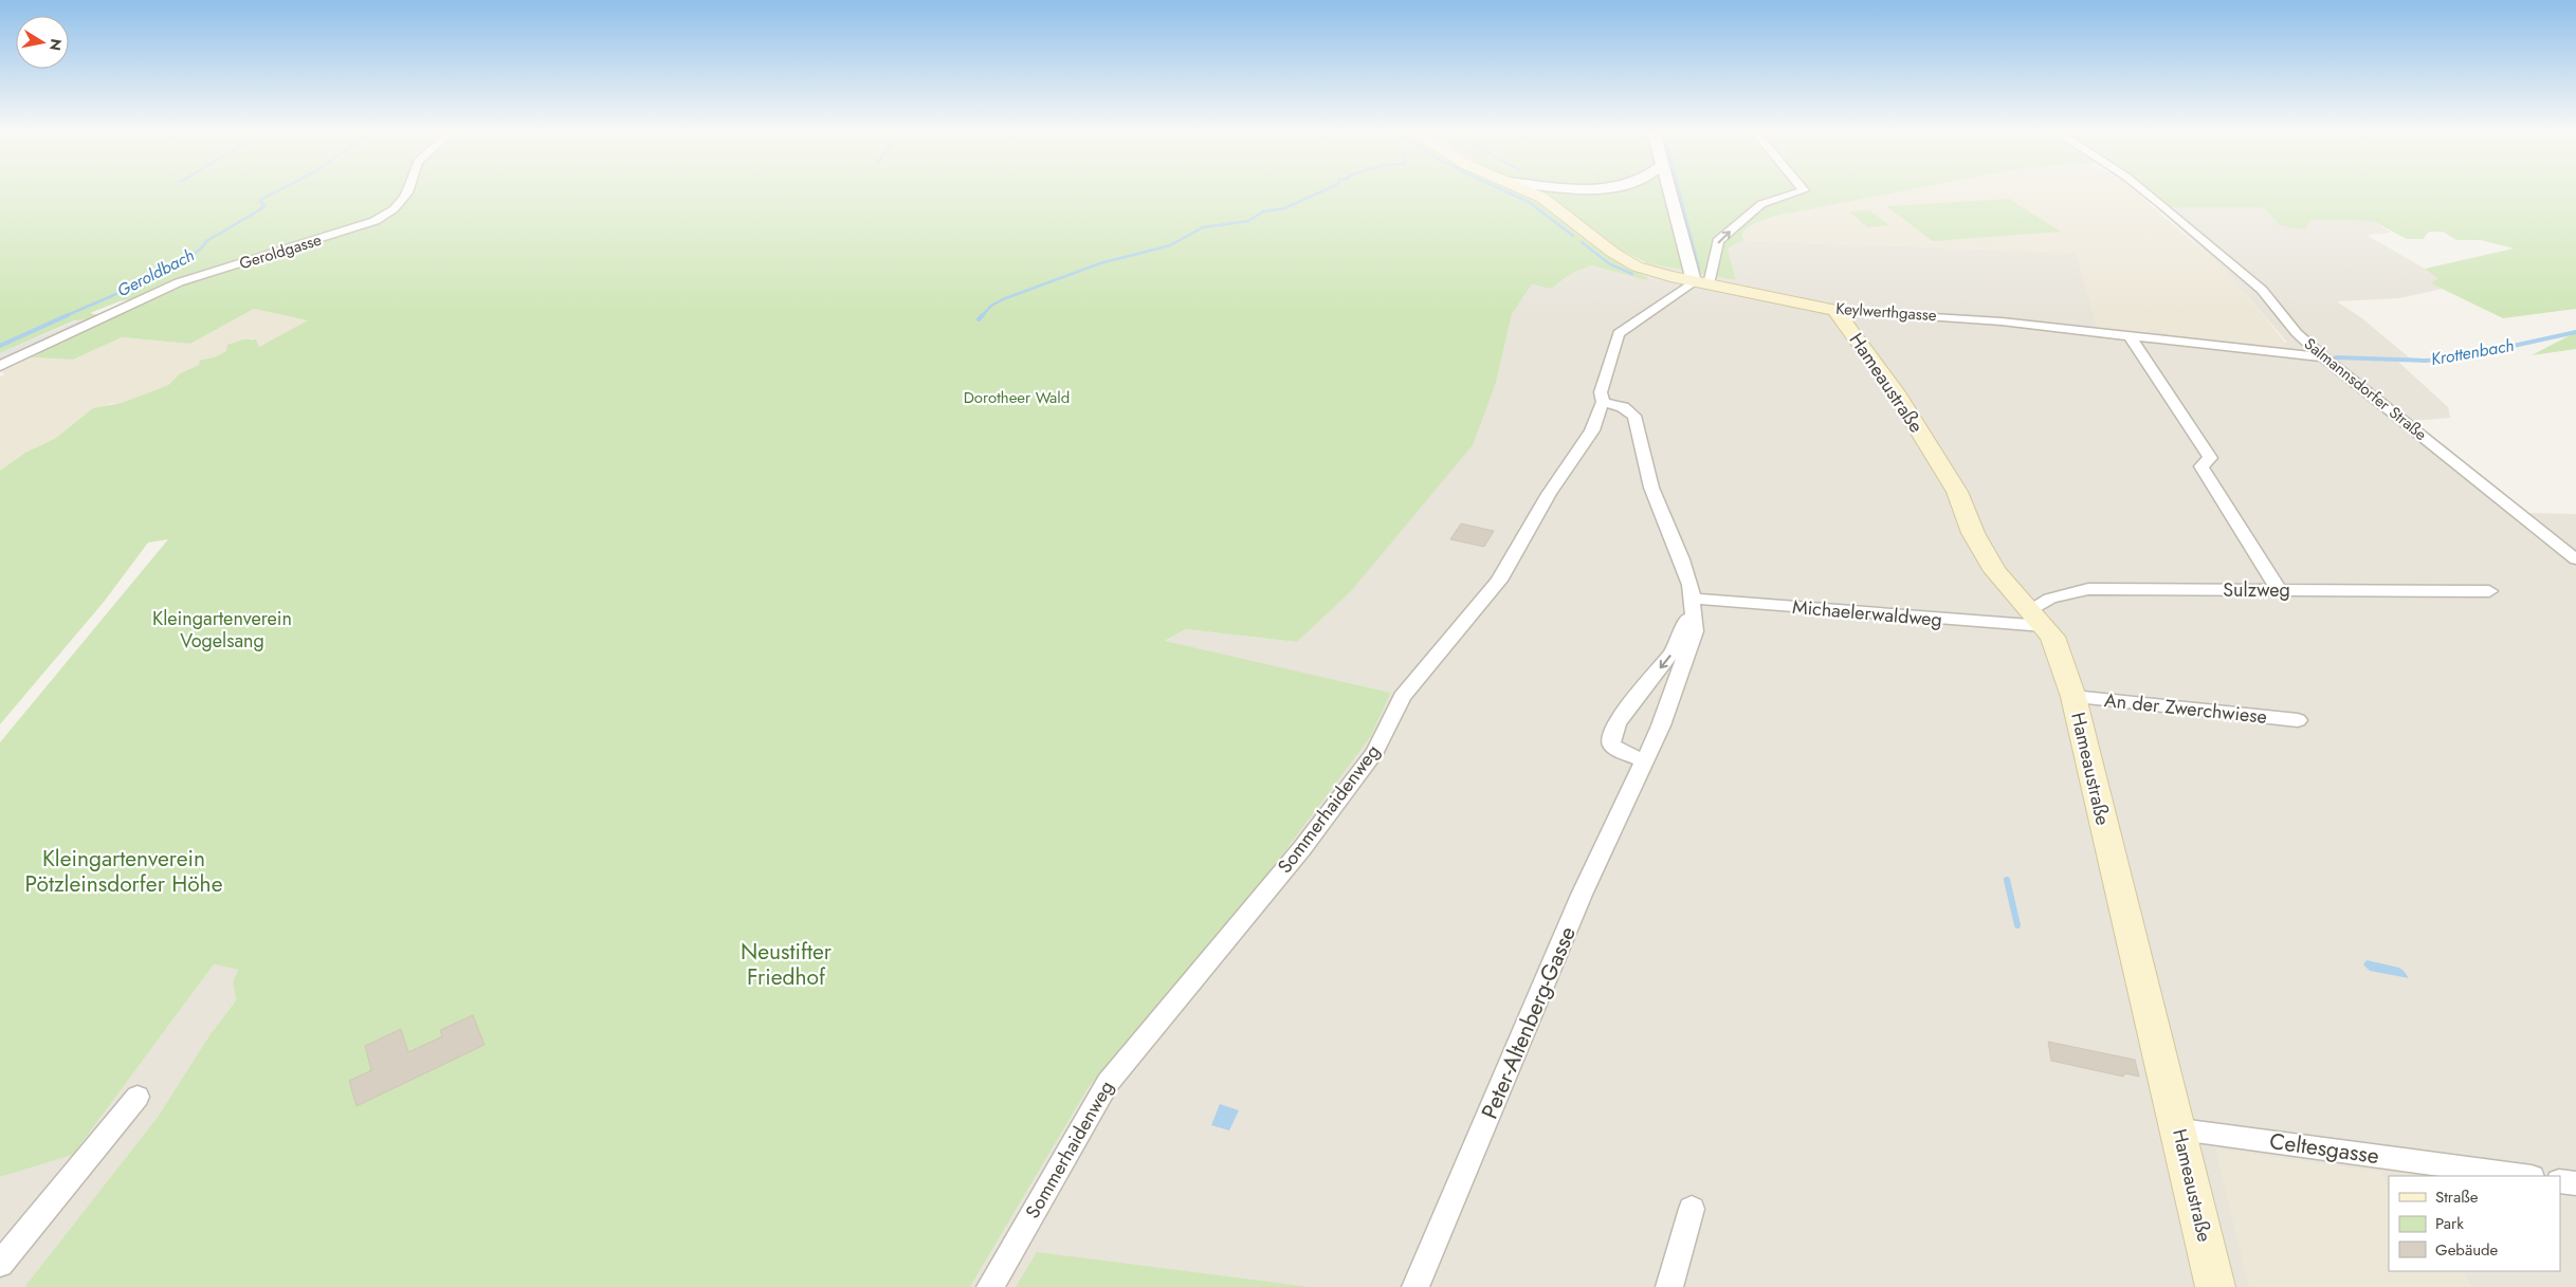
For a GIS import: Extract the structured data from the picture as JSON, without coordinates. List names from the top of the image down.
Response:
{
  "streets": {
    "main road": ["Keylwerthgasse", "Hameaustraße"],
    "street": [
      "Geroldgasse",
      "Salmannsdorfer Straße",
      "Sulzweg",
      "Michaelerwaldweg",
      "An der Zwerchwiese",
      "Sommerhaidenweg",
      "Peter-Altenberg-Gasse",
      "Celtesgasse"
    ]
  },
  "crossings": [
    ["Keylwerthgasse", "Hameaustraße"],
    ["Keylwerthgasse", "Salmannsdorfer Straße"],
    ["Keylwerthgasse", "Sommerhaidenweg"],
    ["Hameaustraße", "Sulzweg"],
    ["Hameaustraße", "Michaelerwaldweg"],
    ["Hameaustraße", "An der Zwerchwiese"],
    ["Hameaustraße", "Celtesgasse"],
    ["Sulzweg", "Michaelerwaldweg"],
    ["Michaelerwaldweg", "Peter-Altenberg-Gasse"],
    ["Sommerhaidenweg", "Peter-Altenberg-Gasse"]
  ],
  "water": ["Geroldbach", "Krottenbach"],
  "parks": [
    "Dorotheer Wald",
    "Kleingartenverein Vogelsang",
    "Kleingartenverein Pötzleinsdorfer Höhe",
    "Neustifter Friedhof"
  ],
  "legend": ["Straße", "Park", "Gebäude"],
  "north": "right"
}
